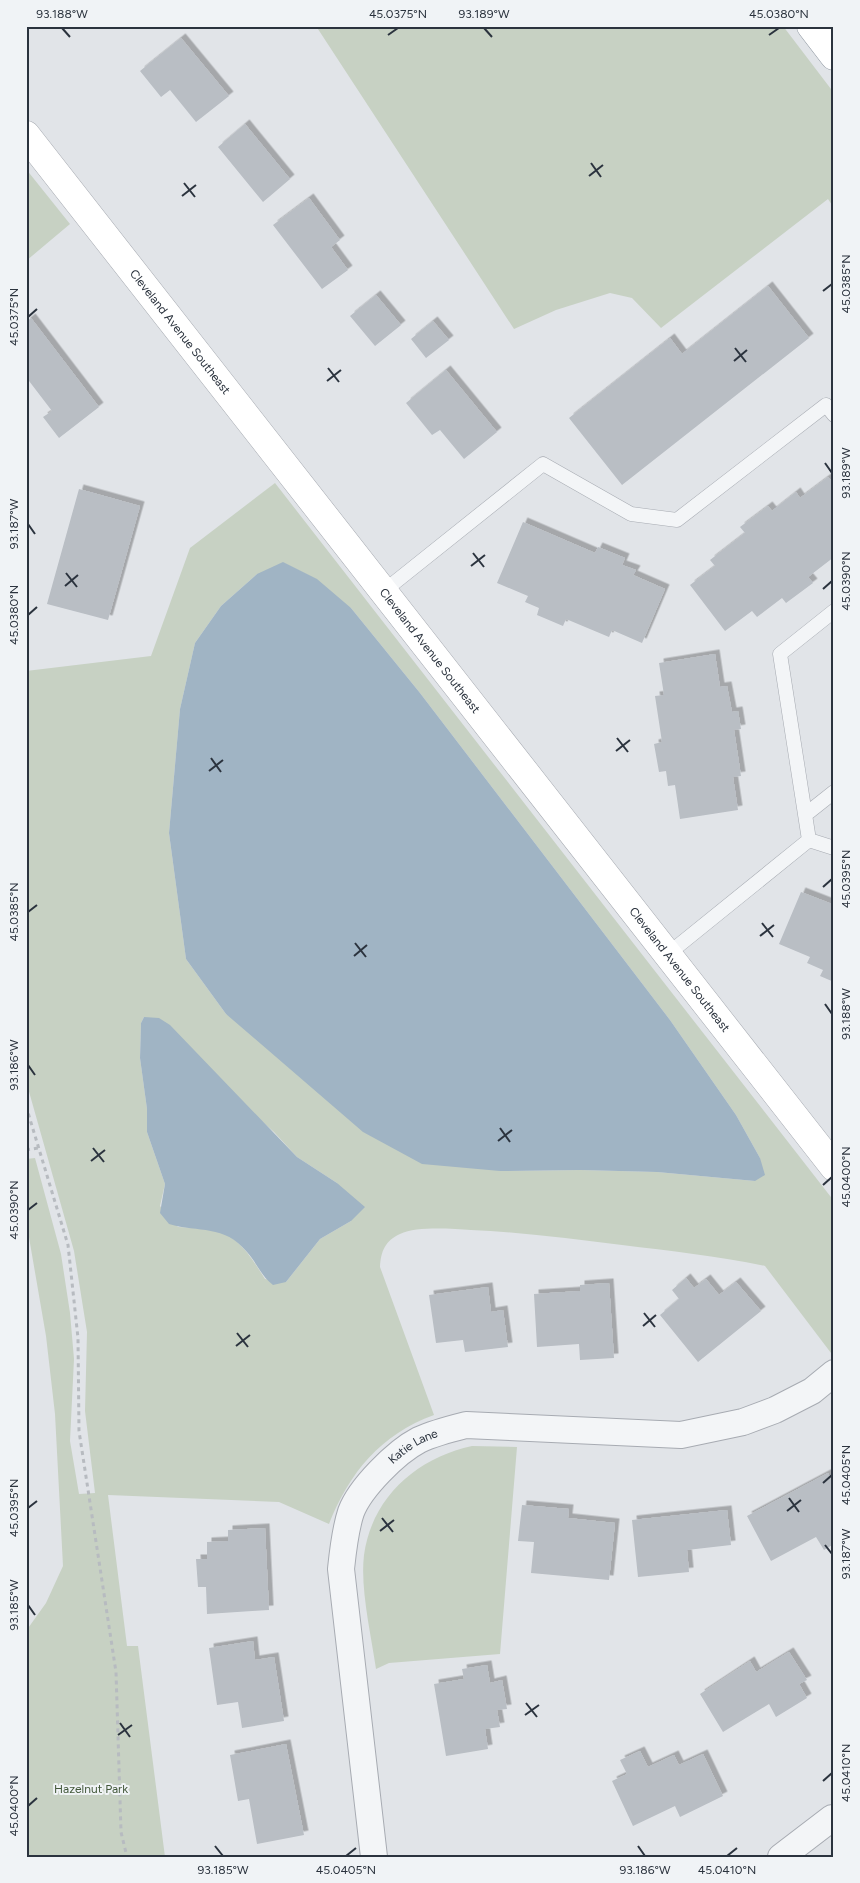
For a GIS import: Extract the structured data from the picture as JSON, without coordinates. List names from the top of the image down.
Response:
{
  "streets": {
    "main road": ["Cleveland Avenue Southeast"],
    "street": ["Katie Lane"]
  },
  "parks": ["Hazelnut Park"],
  "coordinates": [
    "93.188°W",
    "45.0375°N",
    "93.189°W",
    "45.0380°N",
    "45.0385°N",
    "93.187°W",
    "45.0390°N",
    "45.0395°N",
    "93.186°W",
    "45.0400°N",
    "45.0405°N",
    "93.185°W",
    "45.0410°N"
  ]
}
